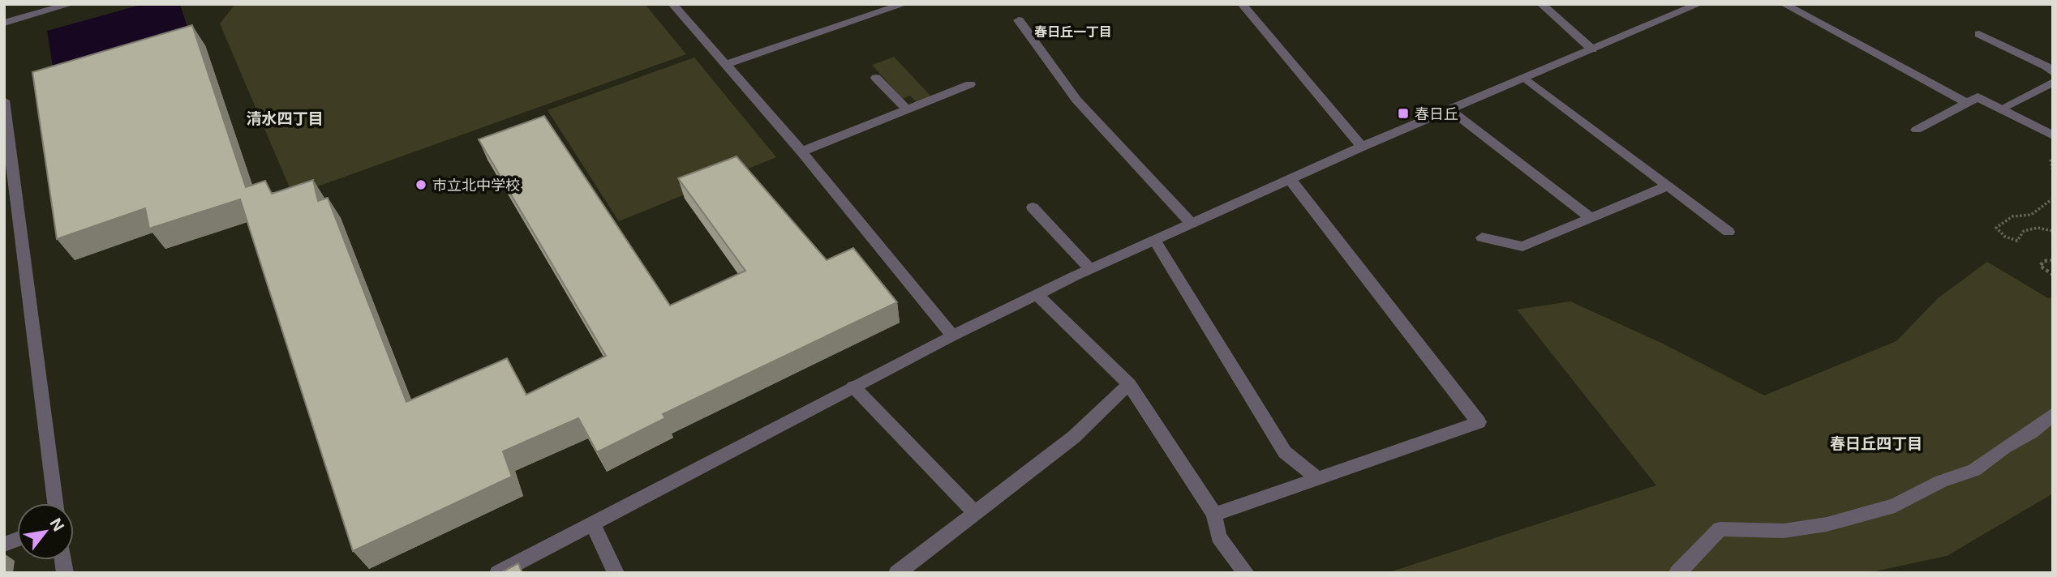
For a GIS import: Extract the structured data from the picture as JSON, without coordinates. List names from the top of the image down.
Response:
{
  "districts": ["春日丘一丁目", "清水四丁目", "春日丘四丁目"],
  "places": {
    "transit": ["春日丘"],
    "other": ["市立北中学校"]
  },
  "north": "top right"
}
